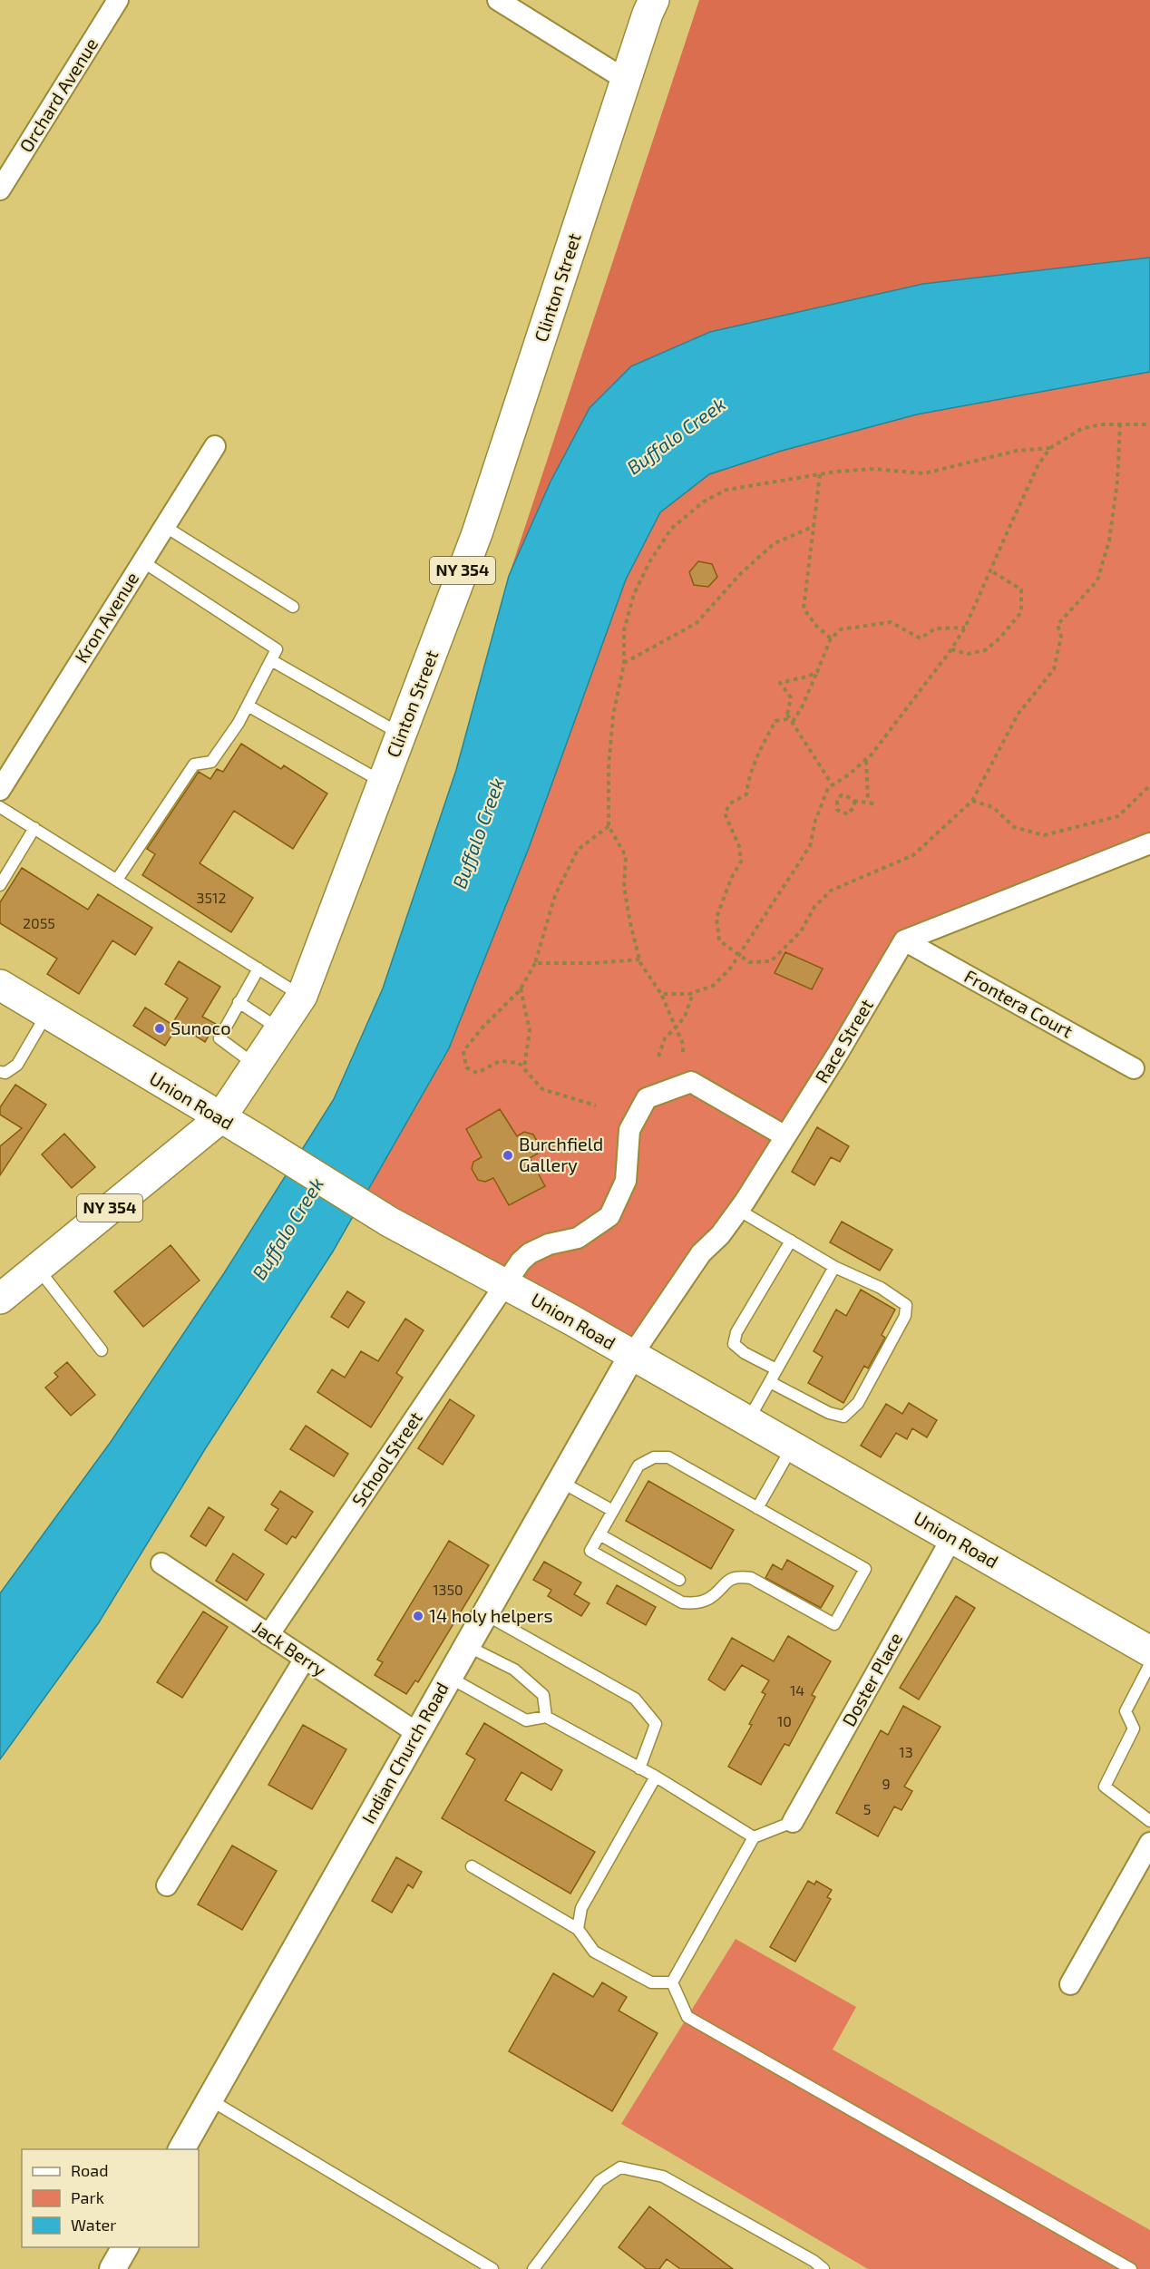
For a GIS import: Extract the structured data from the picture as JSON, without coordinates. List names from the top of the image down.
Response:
{
  "streets": {
    "main road": ["Clinton Street", "NY 354", "Union Road"],
    "street": [
      "Orchard Avenue",
      "Kron Avenue",
      "Frontera Court",
      "Race Street",
      "School Street",
      "Jack Berry",
      "Doster Place",
      "Indian Church Road"
    ]
  },
  "crossings": [
    ["Clinton Street", "Union Road"],
    ["Frontera Court", "Race Street"],
    ["Race Street", "Union Road"],
    ["Race Street", "School Street"],
    ["Race Street", "Indian Church Road"],
    ["Union Road", "School Street"],
    ["Union Road", "Doster Place"],
    ["Union Road", "Indian Church Road"],
    ["School Street", "Jack Berry"],
    ["Jack Berry", "Indian Church Road"]
  ],
  "water": ["Buffalo Creek"],
  "places": ["Sunoco", "Burchfield Gallery", "14 holy helpers"],
  "house_numbers": [
    "3512",
    "2055",
    "1350",
    "14",
    "10",
    "13",
    "9",
    "5"
  ],
  "legend": ["Road", "Park", "Water"]
}
